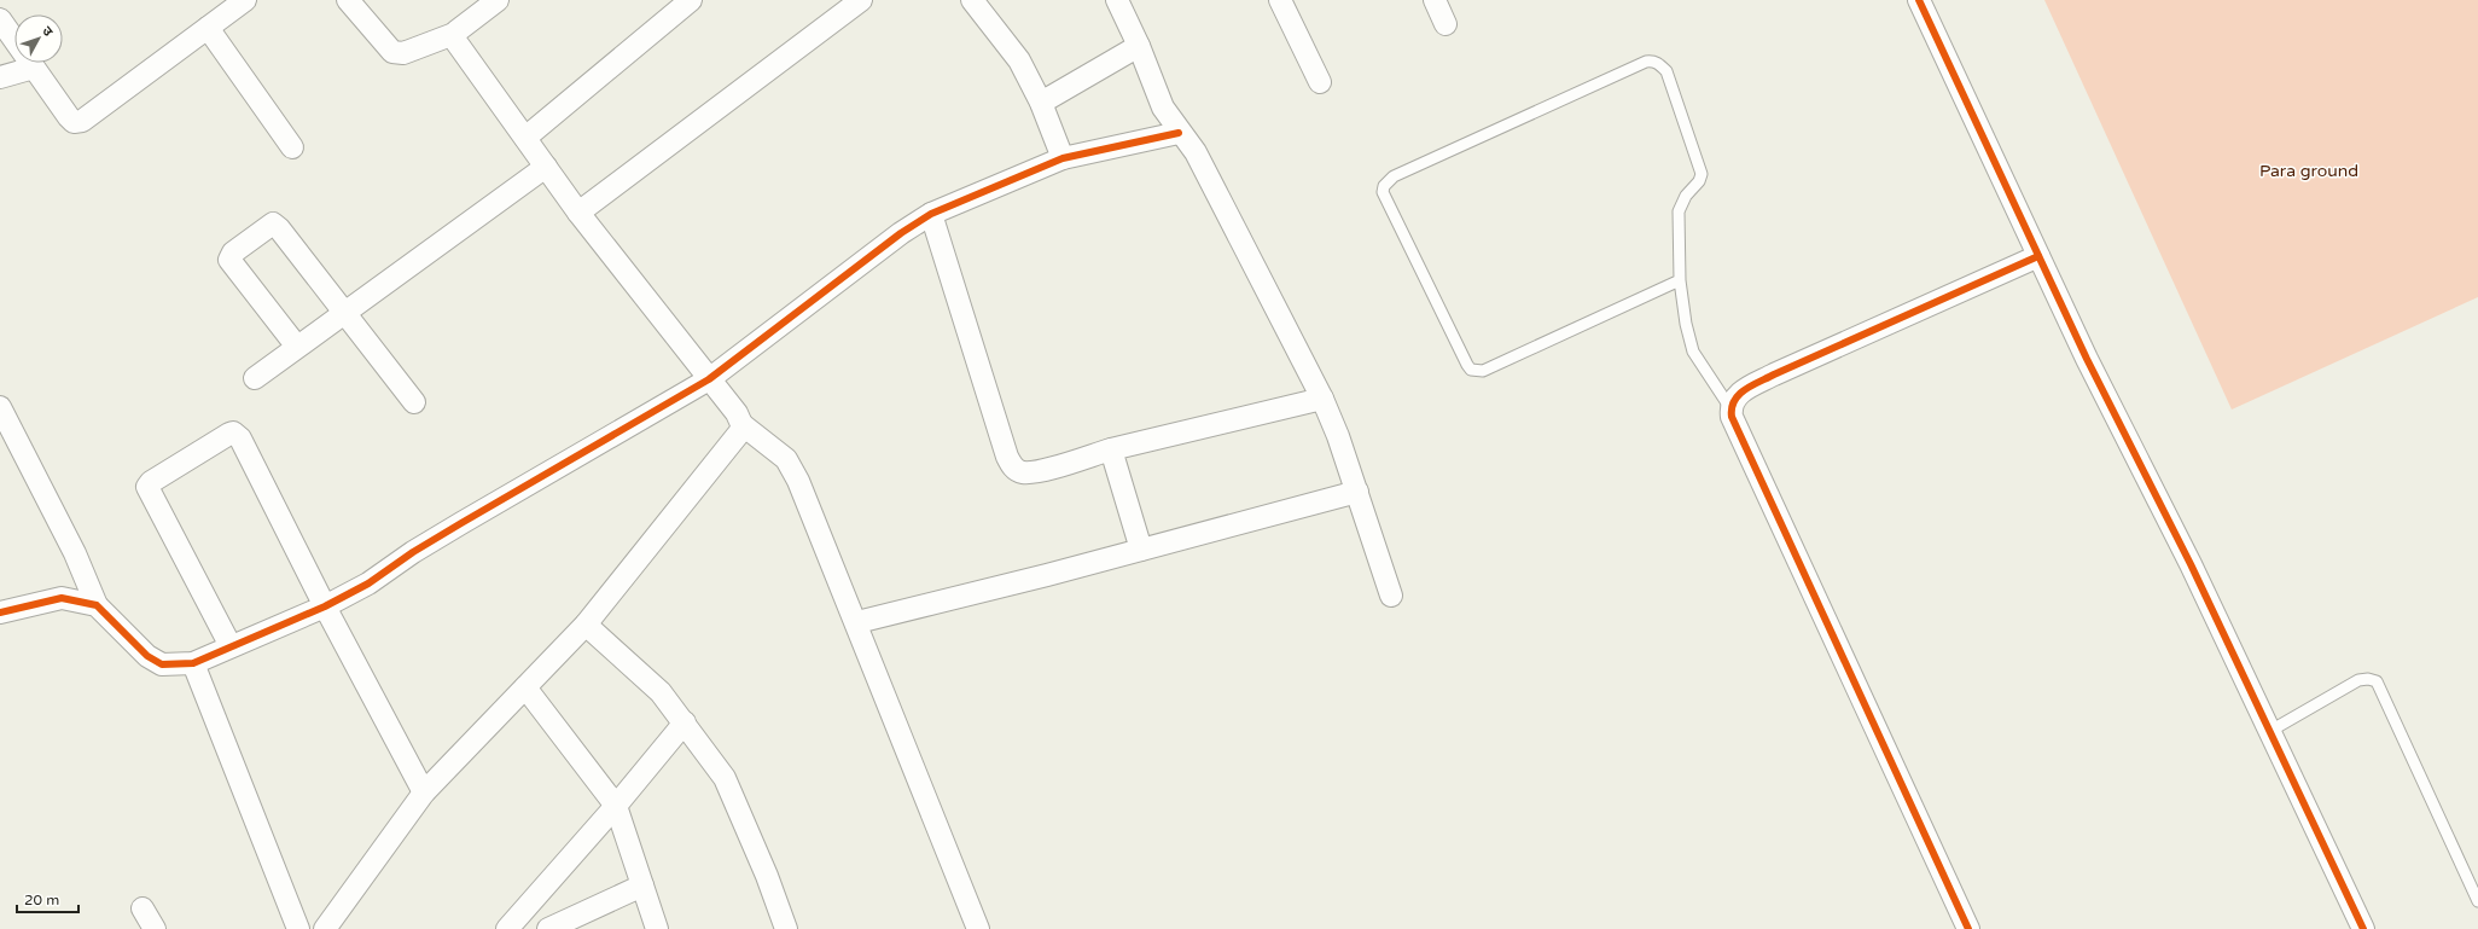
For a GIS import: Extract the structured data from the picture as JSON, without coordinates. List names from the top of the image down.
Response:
{
  "parks": ["Para ground"],
  "scale_bar": "20 m",
  "north": "top right"
}
